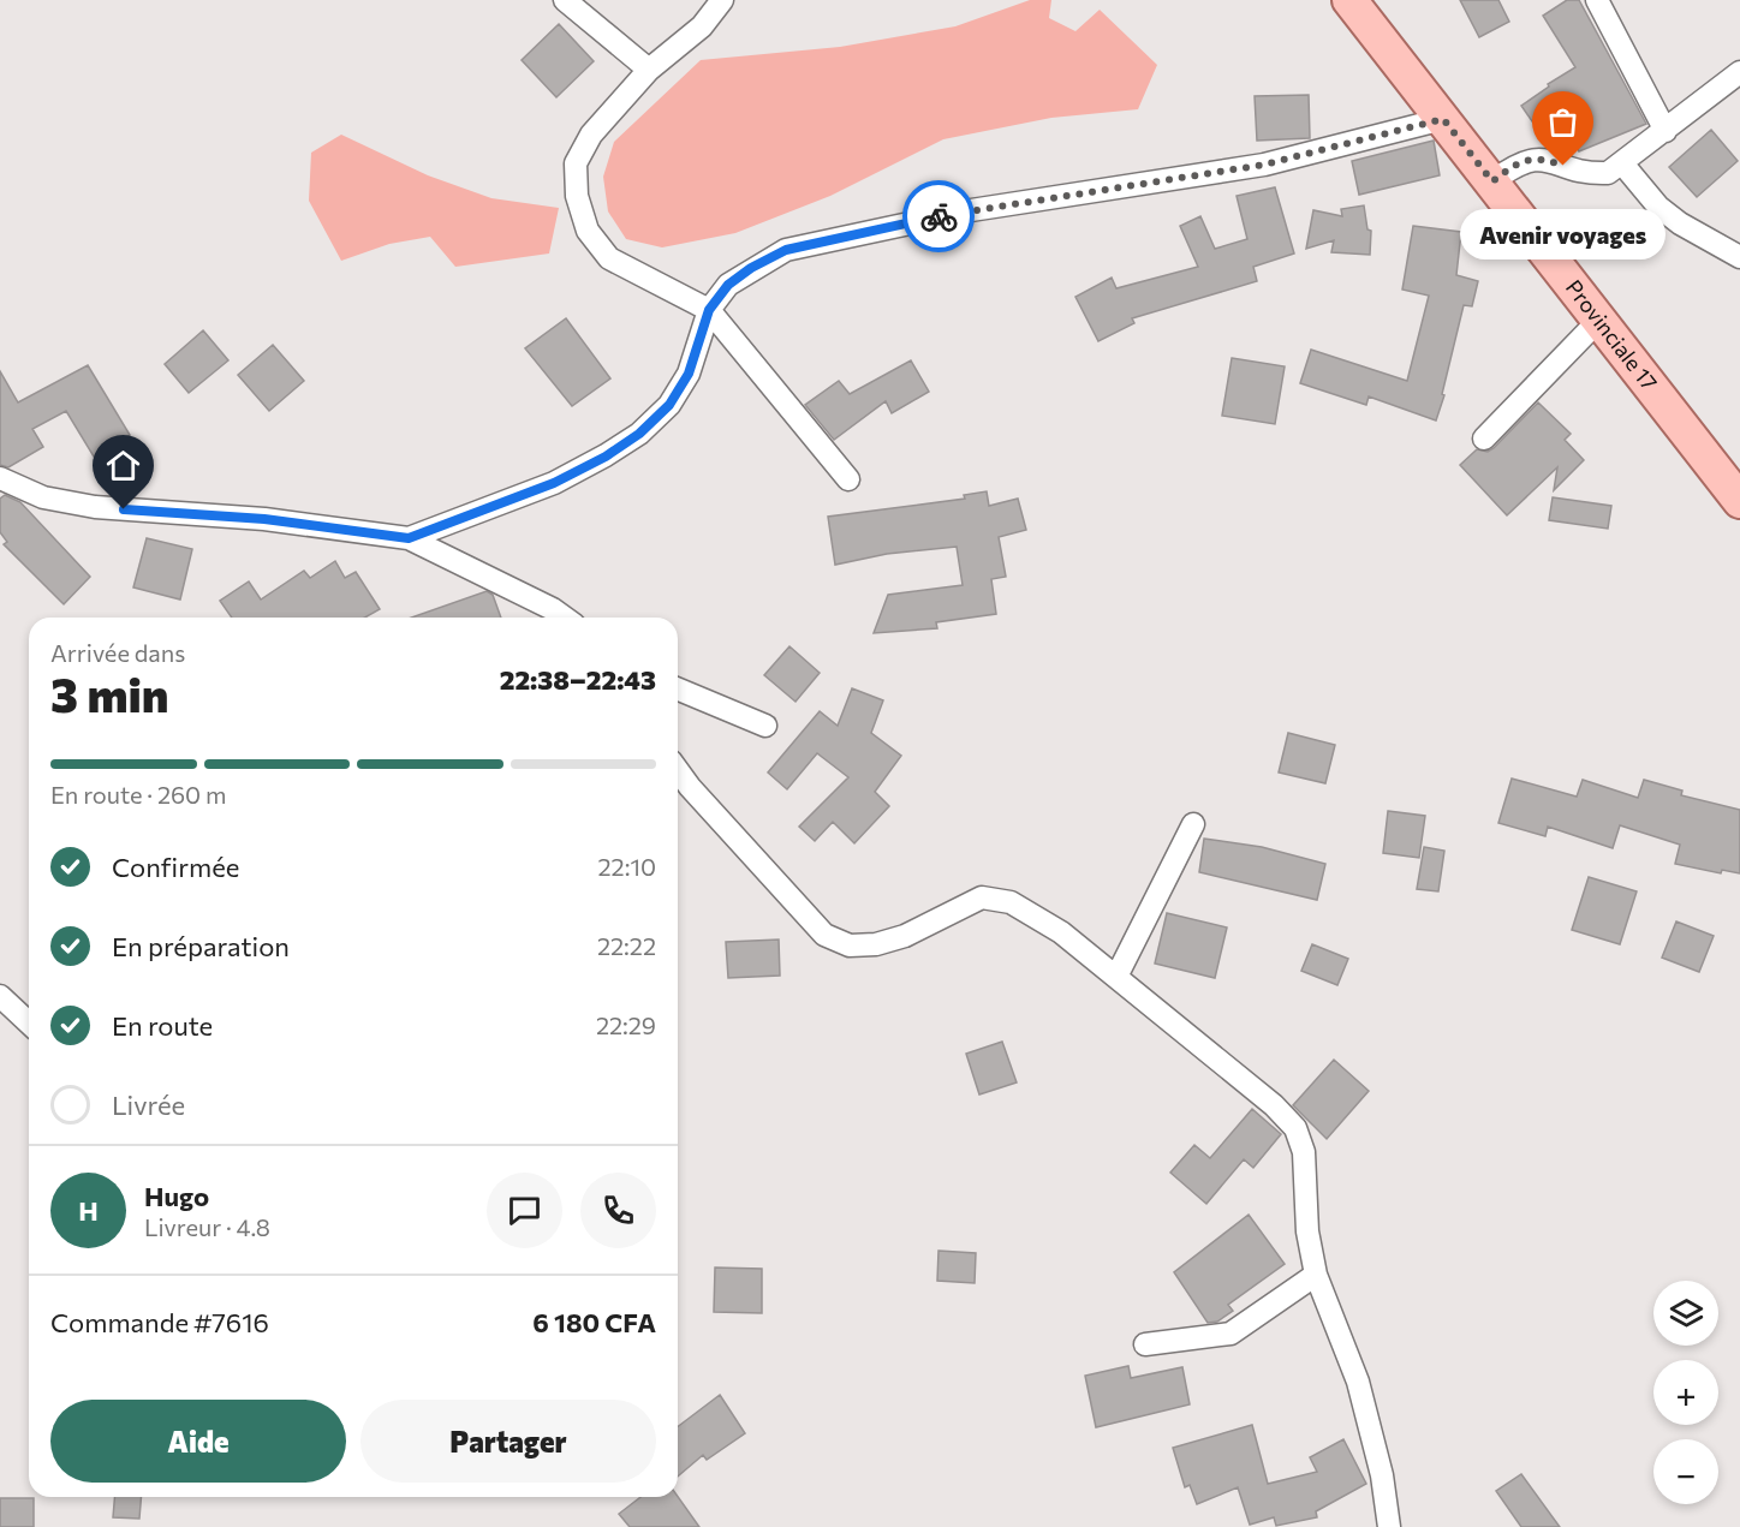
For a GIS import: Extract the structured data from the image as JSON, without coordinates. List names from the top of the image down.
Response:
{
  "streets": {
    "main road": ["Provinciale 17"]
  },
  "places": ["Avenir voyages"],
  "page": {
    "bubble": "Avenir voyages",
    "heading": ["3 min", "Arrivée dans", "22:38–22:43"],
    "panel": [
      "Hugo",
      "Livreur · 4.8",
      "Commande #7616",
      "6 180 CFA"
    ],
    "bar": "En route · 260 m",
    "list": [
      ["Confirmée", "22:10"],
      ["En préparation", "22:22"],
      ["En route", "22:29"],
      "Livrée"
    ],
    "round": "H",
    "map_buttons": ["+", "−"],
    "buttons": ["Aide", "Partager"]
  }
}
